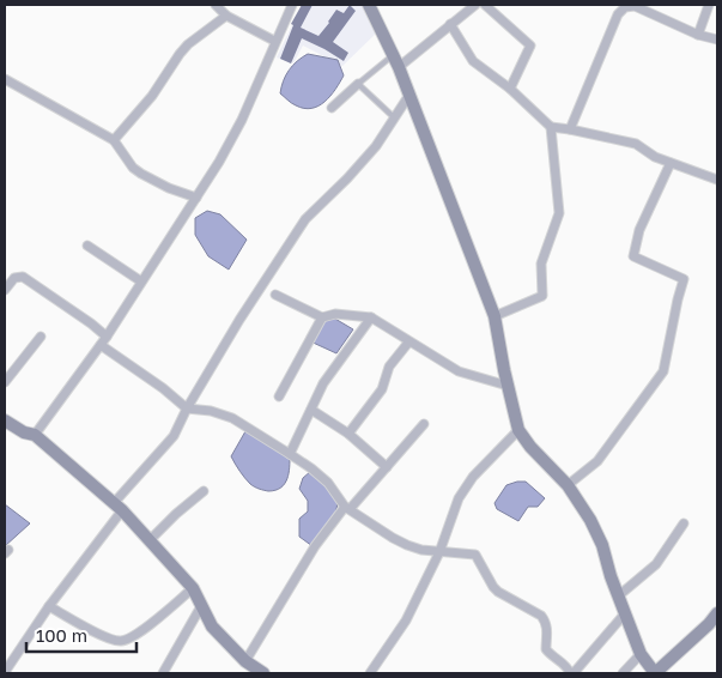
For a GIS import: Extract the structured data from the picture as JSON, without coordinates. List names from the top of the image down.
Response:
{
  "scale_bar": "100 m"
}
